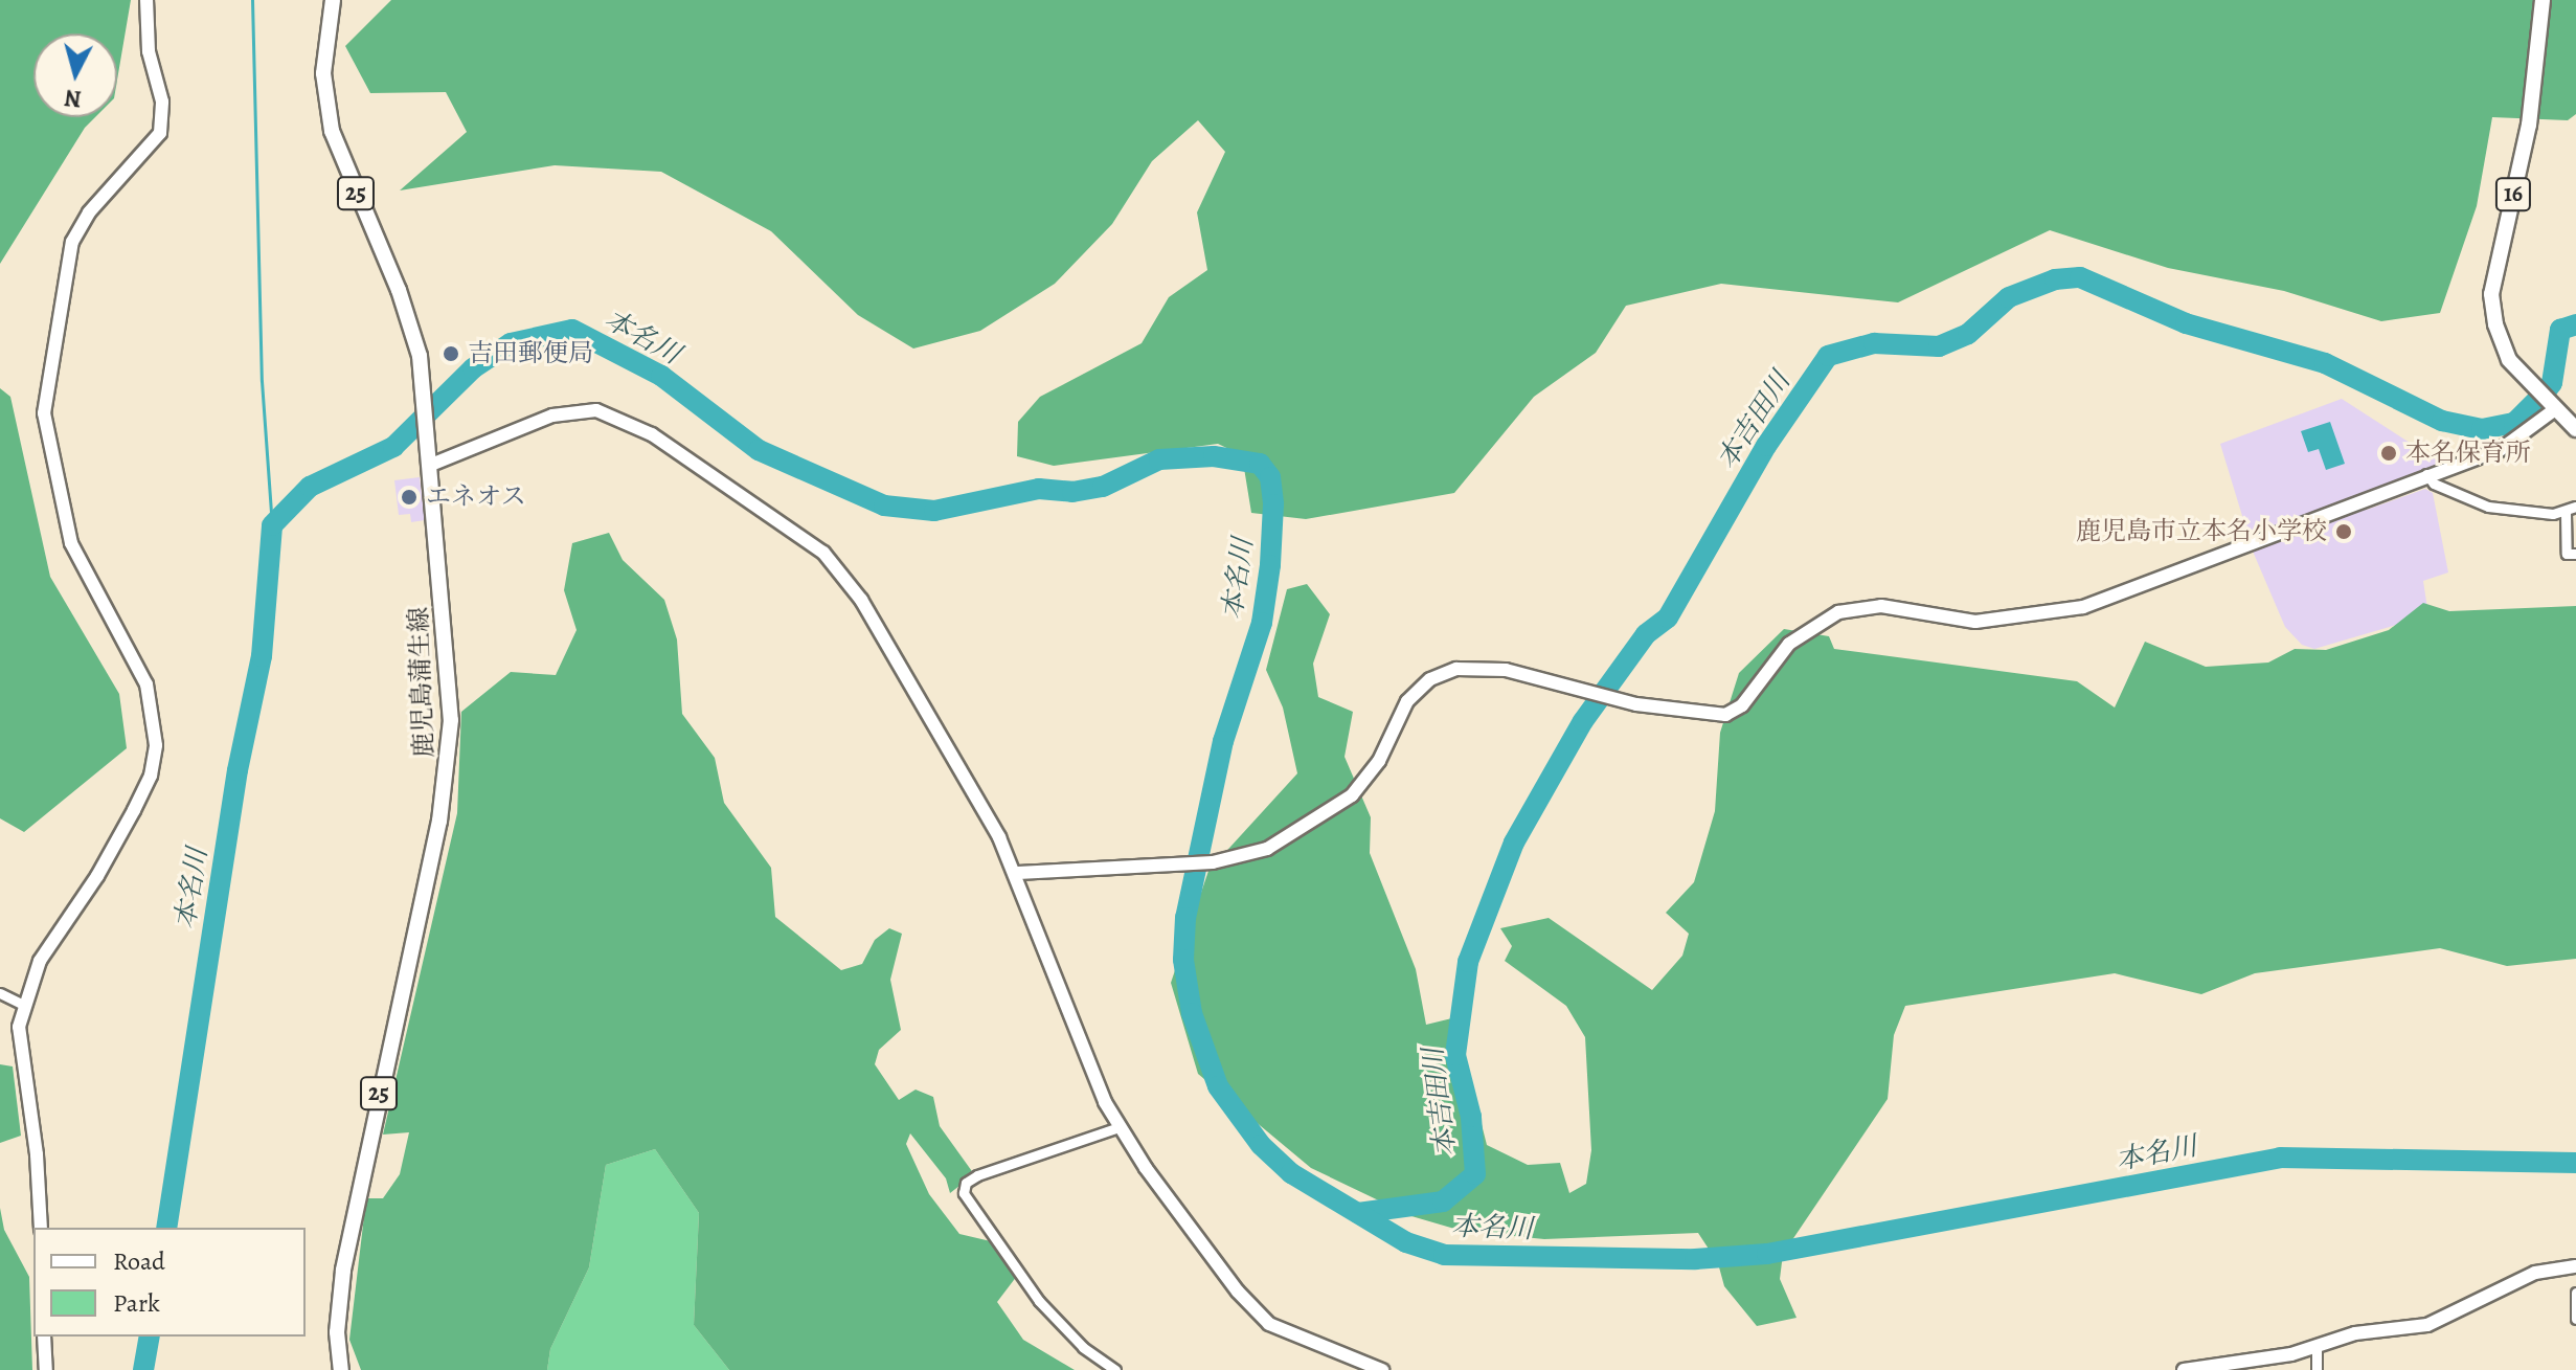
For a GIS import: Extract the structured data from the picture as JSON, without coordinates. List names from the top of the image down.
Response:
{
  "streets": {
    "main road": ["25", "16", "鹿児島蒲生線"]
  },
  "water": ["本名川", "本吉田川"],
  "places": [
    "吉田郵便局",
    "本名保育所",
    "エネオス",
    "鹿児島市立本名小学校"
  ],
  "legend": ["Road", "Park"],
  "north": "bottom"
}
